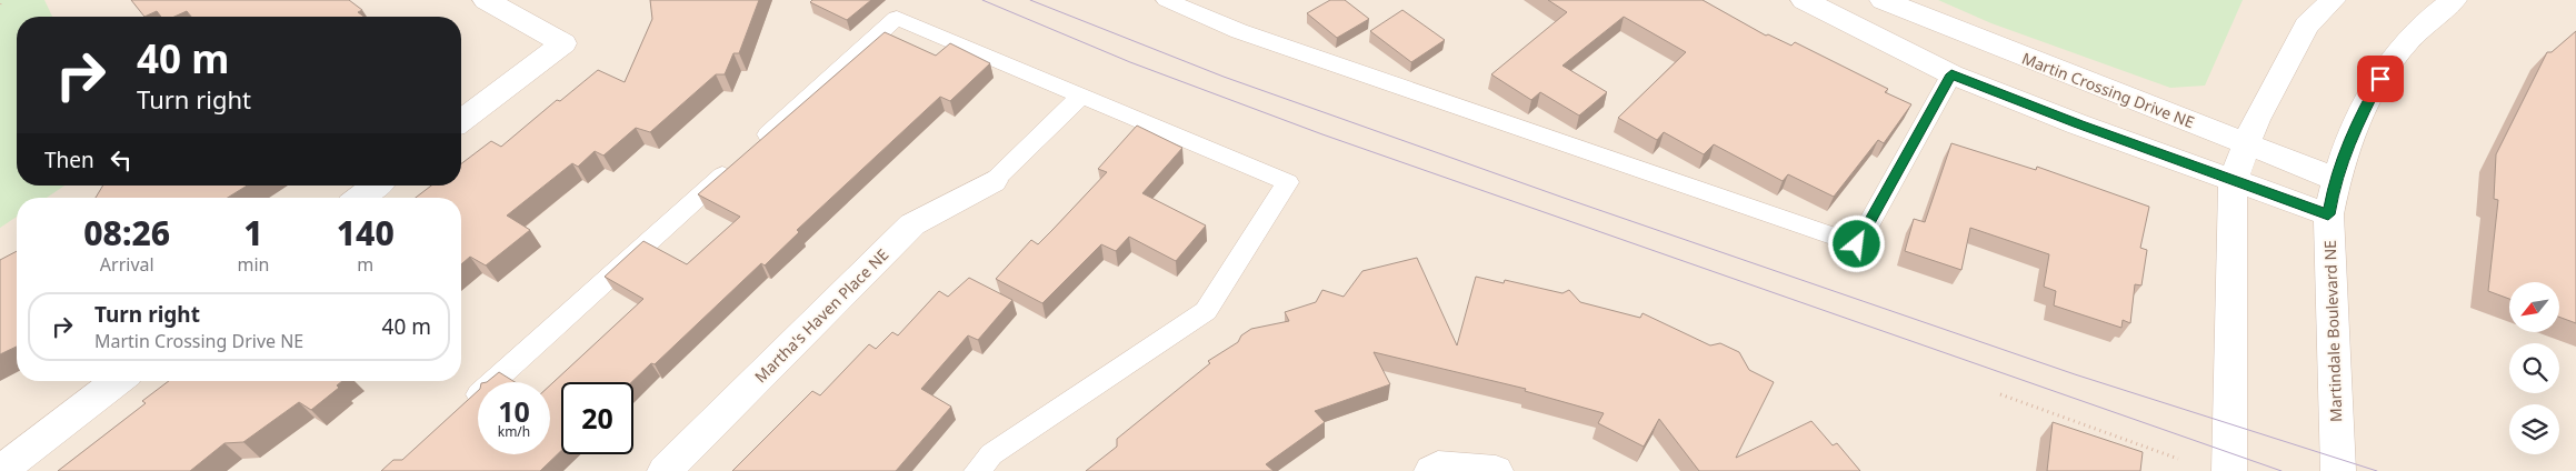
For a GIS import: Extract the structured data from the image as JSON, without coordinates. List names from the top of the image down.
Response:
{
  "streets": {
    "street": ["Martin Crossing Drive NE", "Martha's Haven Place NE", "Martindale Boulevard NE"]
  },
  "crossings": [
    ["Martin Crossing Drive NE", "Martindale Boulevard NE"]
  ],
  "north": "bottom left",
  "page": {
    "turn": ["40 m", "Turn right"],
    "then": "Then",
    "eta": [
      "08:26",
      "Arrival",
      "1",
      "min",
      "140",
      "m"
    ],
    "list": [
      {
        "name": "Turn right",
        "note": "Martin Crossing Drive NE",
        "value": "40 m"
      }
    ],
    "speed": "10 km/h",
    "limit": "20"
  }
}
